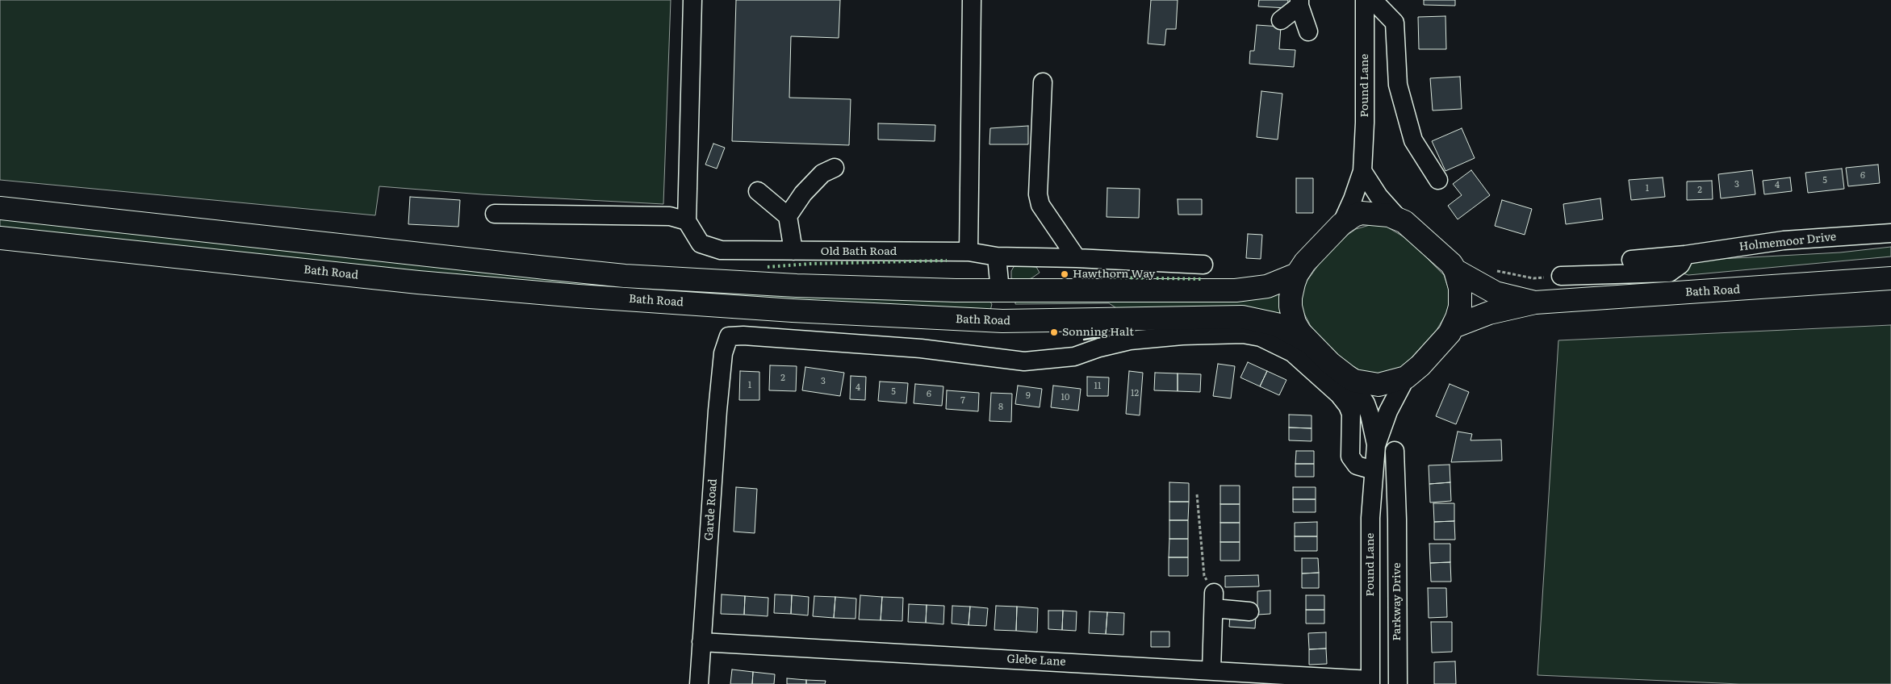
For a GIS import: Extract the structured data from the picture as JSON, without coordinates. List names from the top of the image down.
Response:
{
  "streets": {
    "main road": ["Bath Road"],
    "street": [
      "Pound Lane",
      "Holmemoor Drive",
      "Old Bath Road",
      "Garde Road",
      "Parkway Drive",
      "Glebe Lane"
    ]
  },
  "crossings": [
    ["Pound Lane", "Garde Road"],
    ["Pound Lane", "Glebe Lane"],
    ["Garde Road", "Glebe Lane"]
  ],
  "places": ["Hawthorn Way", "Sonning Halt"],
  "house_numbers": [
    "6",
    "5",
    "3",
    "4",
    "1",
    "2",
    "2",
    "3",
    "1",
    "11",
    "4",
    "5",
    "12",
    "6",
    "9",
    "10",
    "7",
    "8"
  ]
}
